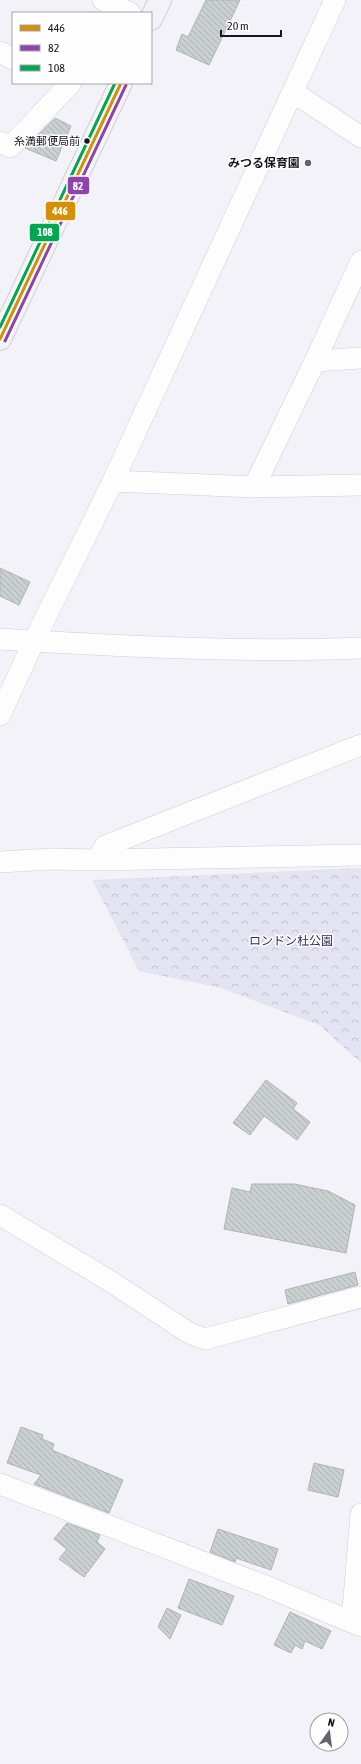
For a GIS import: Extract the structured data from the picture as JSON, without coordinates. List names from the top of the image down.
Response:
{
  "parks": ["ロンドン杜公園"],
  "places": ["糸満郵便局前", "みつる保育園"],
  "lines": ["transit line 446", "transit line 108", "transit line 82"],
  "legend": ["446", "82", "108"],
  "scale_bar": "20 m",
  "north": "top"
}
